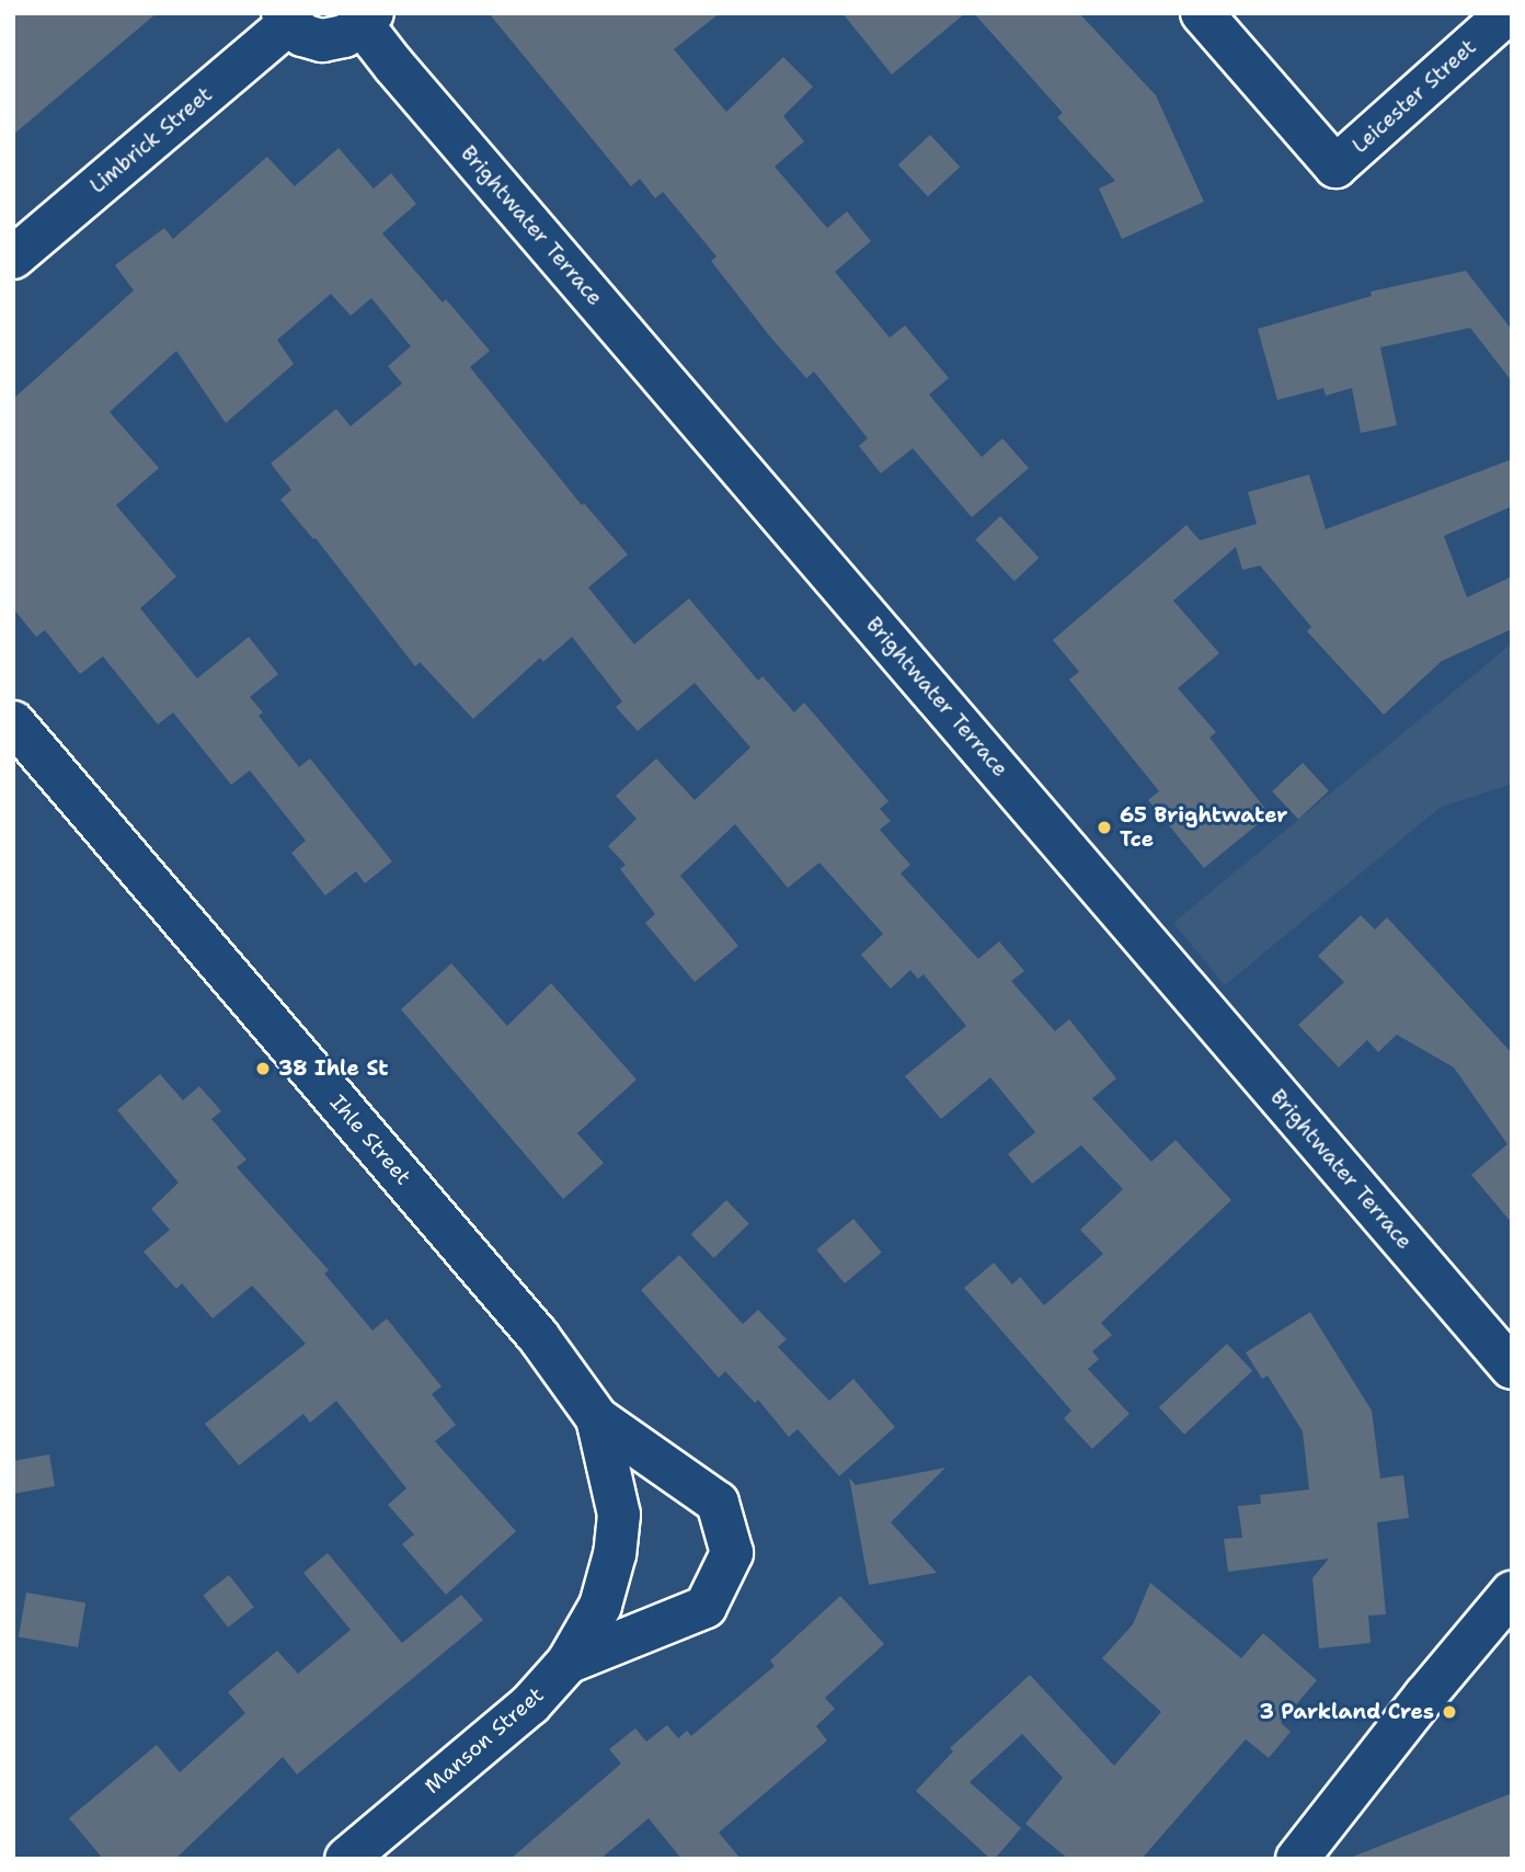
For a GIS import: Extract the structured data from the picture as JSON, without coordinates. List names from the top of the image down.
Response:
{
  "streets": {
    "street": [
      "Leicester Street",
      "Limbrick Street",
      "Brightwater Terrace",
      "Ihle Street",
      "Manson Street"
    ]
  },
  "crossings": [
    ["Ihle Street", "Manson Street"]
  ],
  "places": ["65 Brightwater Tce", "38 Ihle St", "3 Parkland Cres"]
}
